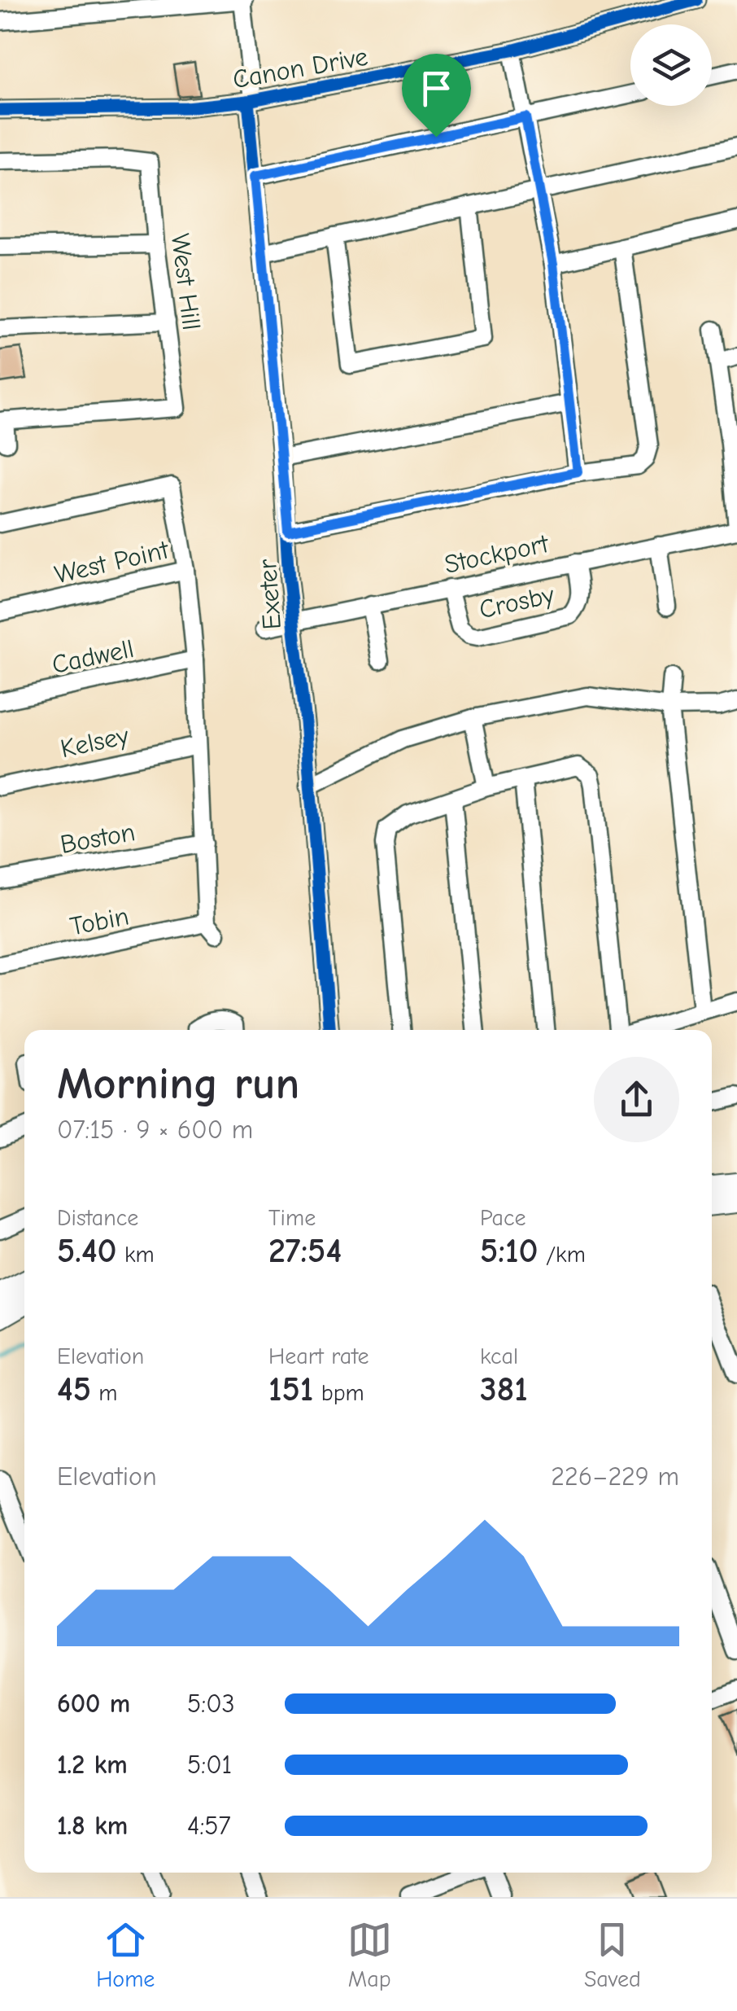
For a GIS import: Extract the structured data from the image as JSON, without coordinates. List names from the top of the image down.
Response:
{
  "streets": {
    "street": [
      "Canon Drive",
      "West Hill",
      "Stockport",
      "West Point",
      "Exeter",
      "Crosby",
      "Cadwell",
      "Kelsey",
      "Boston",
      "Tobin"
    ]
  },
  "crossings": [
    ["Canon Drive", "Exeter"],
    ["Stockport", "Exeter"],
    ["Stockport", "Crosby"],
    ["Boston", "Tobin"]
  ],
  "page": {
    "heading": ["Morning run", "07:15 · 9 × 600 m"],
    "stats": [
      ["Distance", "5.40 km"],
      ["Time", "27:54"],
      ["Pace", "5:10 /km"],
      ["Elevation", "45 m"],
      ["Heart rate", "151 bpm"],
      ["kcal", "381"]
    ],
    "chart": ["Elevation", "226–229 m"],
    "list": [
      {
        "name": "600 m",
        "note": "5:03"
      },
      {
        "name": "1.2 km",
        "note": "5:01"
      },
      {
        "name": "1.8 km",
        "note": "4:57"
      }
    ],
    "tabs": ["Home", "Map", "Saved"]
  }
}
